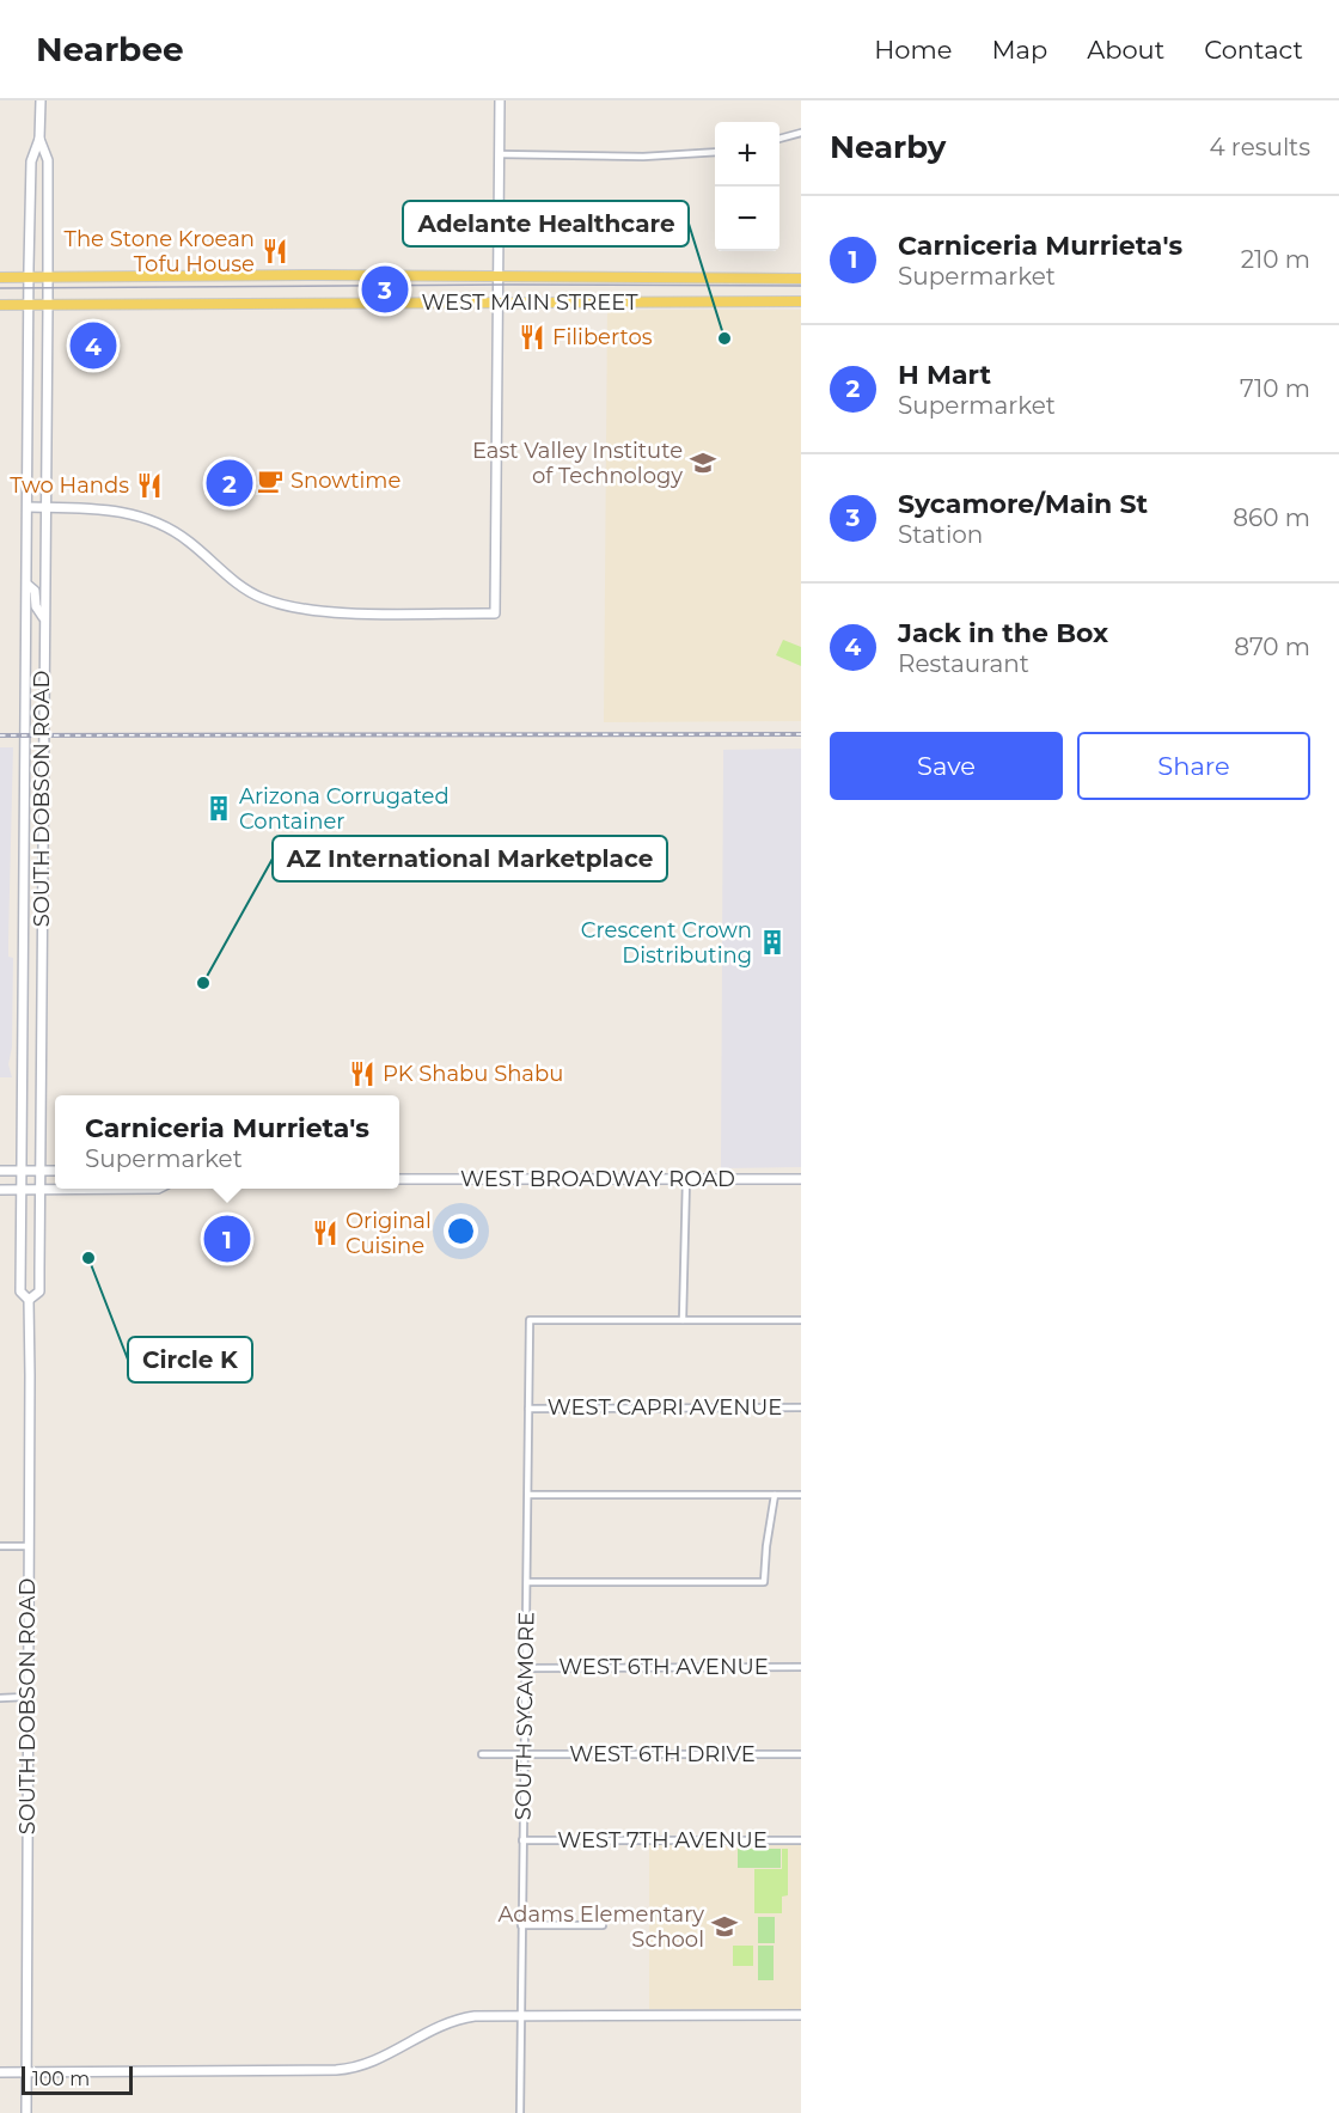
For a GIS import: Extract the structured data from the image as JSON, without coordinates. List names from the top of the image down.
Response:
{
  "streets": {
    "main road": ["WEST MAIN STREET", "SOUTH DOBSON ROAD", "WEST BROADWAY ROAD"],
    "street": [
      "WEST CAPRI AVENUE",
      "WEST 6TH AVENUE",
      "SOUTH SYCAMORE",
      "WEST 6TH DRIVE",
      "WEST 7TH AVENUE"
    ]
  },
  "crossings": [
    ["WEST MAIN STREET", "SOUTH DOBSON ROAD"],
    ["WEST CAPRI AVENUE", "SOUTH SYCAMORE"],
    ["WEST 6TH AVENUE", "SOUTH SYCAMORE"],
    ["SOUTH SYCAMORE", "WEST 6TH DRIVE"],
    ["SOUTH SYCAMORE", "WEST 7TH AVENUE"]
  ],
  "places": {
    "restaurant": [
      "The Stone Kroean Tofu House",
      "Filibertos",
      "Two Hands",
      "PK Shabu Shabu",
      "Original Cuisine"
    ],
    "other": ["Adelante Healthcare", "AZ International Marketplace", "Circle K"],
    "school or university": ["East Valley Institute of Technology", "Adams Elementary School"],
    "cafe": ["Snowtime"],
    "building": ["Arizona Corrugated Container", "Crescent Crown Distributing"]
  },
  "scale_bar": "100 m",
  "page": {
    "header": "Nearbee",
    "nav": [
      "Home",
      "Map",
      "About",
      "Contact"
    ],
    "heading": ["Nearby", "4 results"],
    "map_buttons": ["+", "−"],
    "list": [
      {
        "mark": "1",
        "name": "Carniceria Murrieta's",
        "note": "Supermarket",
        "value": "210 m"
      },
      {
        "mark": "2",
        "name": "H Mart",
        "note": "Supermarket",
        "value": "710 m"
      },
      {
        "mark": "3",
        "name": "Sycamore/Main St",
        "note": "Station",
        "value": "860 m"
      },
      {
        "mark": "4",
        "name": "Jack in the Box",
        "note": "Restaurant",
        "value": "870 m"
      }
    ],
    "pins": [
      "3",
      "4",
      "2",
      "1"
    ],
    "buttons": ["Save", "Share"],
    "popup": ["Carniceria Murrieta's", "Supermarket"],
    "scale": "100 m"
  }
}
